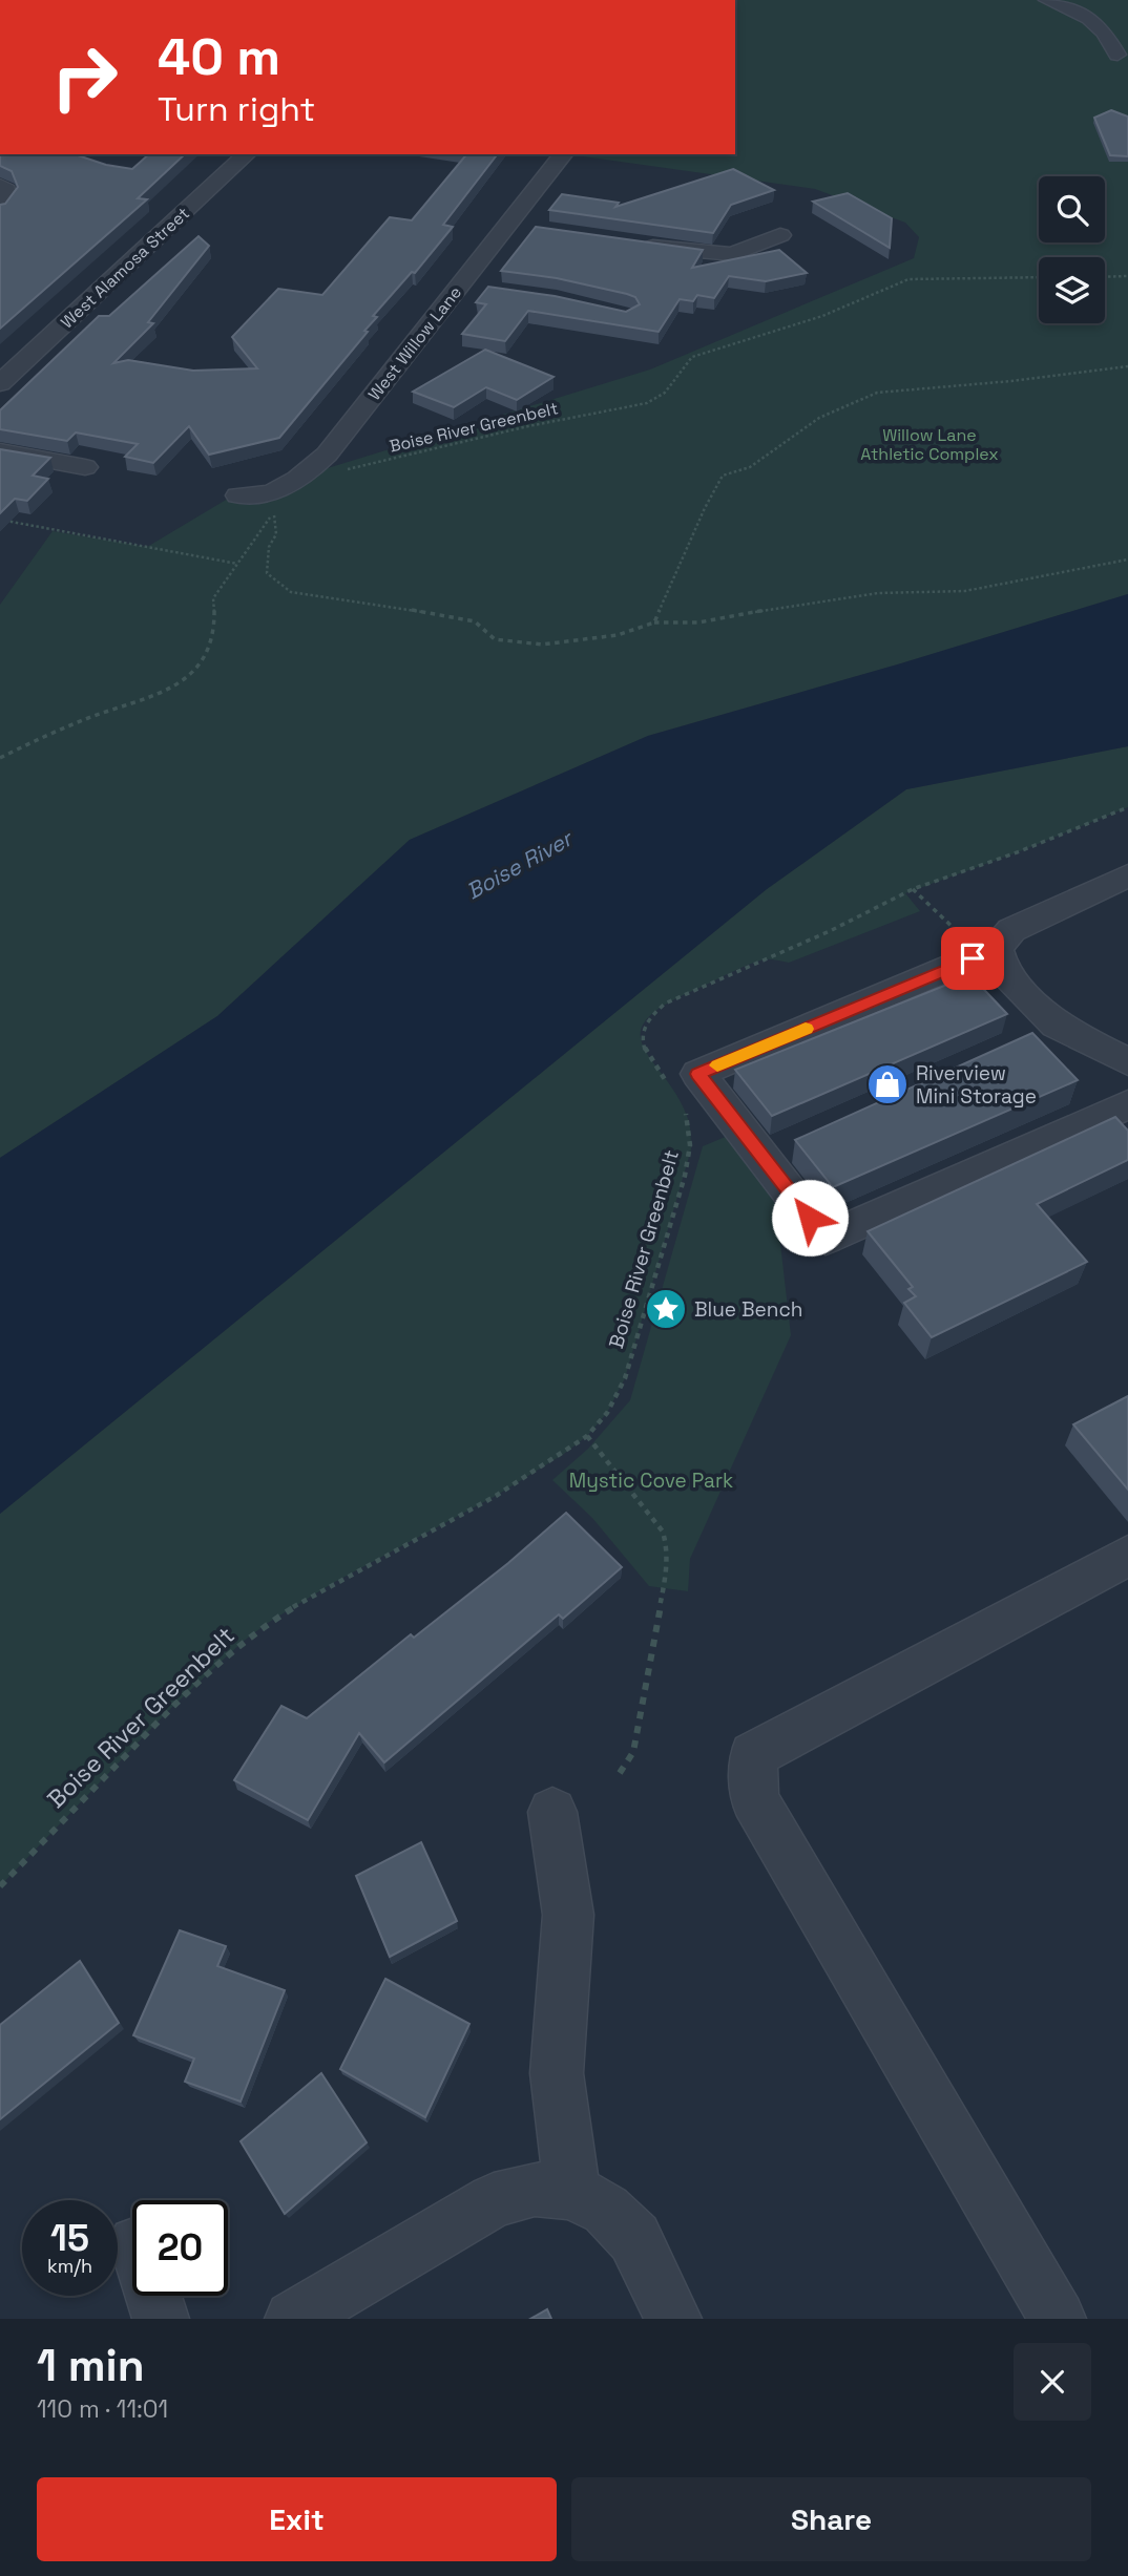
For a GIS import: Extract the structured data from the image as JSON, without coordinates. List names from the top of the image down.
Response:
{
  "streets": {
    "street": ["West Alamosa Street", "West Willow Lane"],
    "path": ["Boise River Greenbelt"]
  },
  "water": ["Boise River"],
  "parks": ["Willow Lane Athletic Complex", "Mystic Cove Park"],
  "places": {
    "shop": ["Riverview Mini Storage"],
    "place": ["Blue Bench"]
  },
  "page": {
    "turn": ["40 m", "Turn right"],
    "speed": "15 km/h",
    "limit": "20",
    "heading": ["1 min", "110 m · 11:01"],
    "buttons": ["Exit", "Share"]
  }
}
